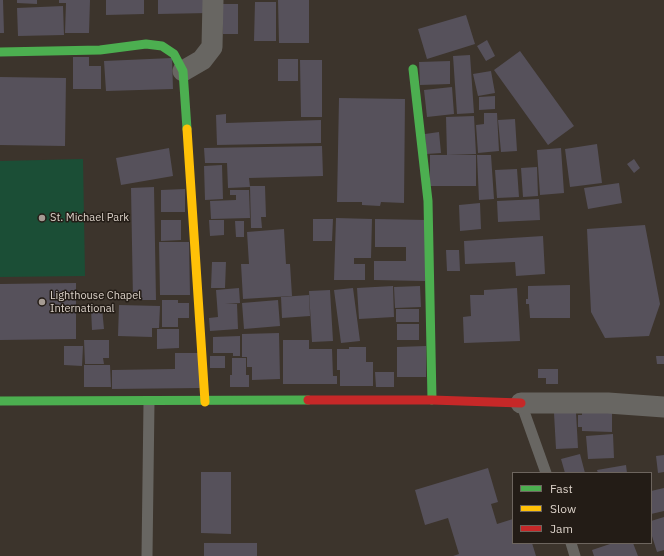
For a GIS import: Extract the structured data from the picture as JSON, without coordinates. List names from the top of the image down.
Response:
{
  "places": ["St. Michael Park", "Lighthouse Chapel International"],
  "legend": ["Fast", "Slow", "Jam"]
}
